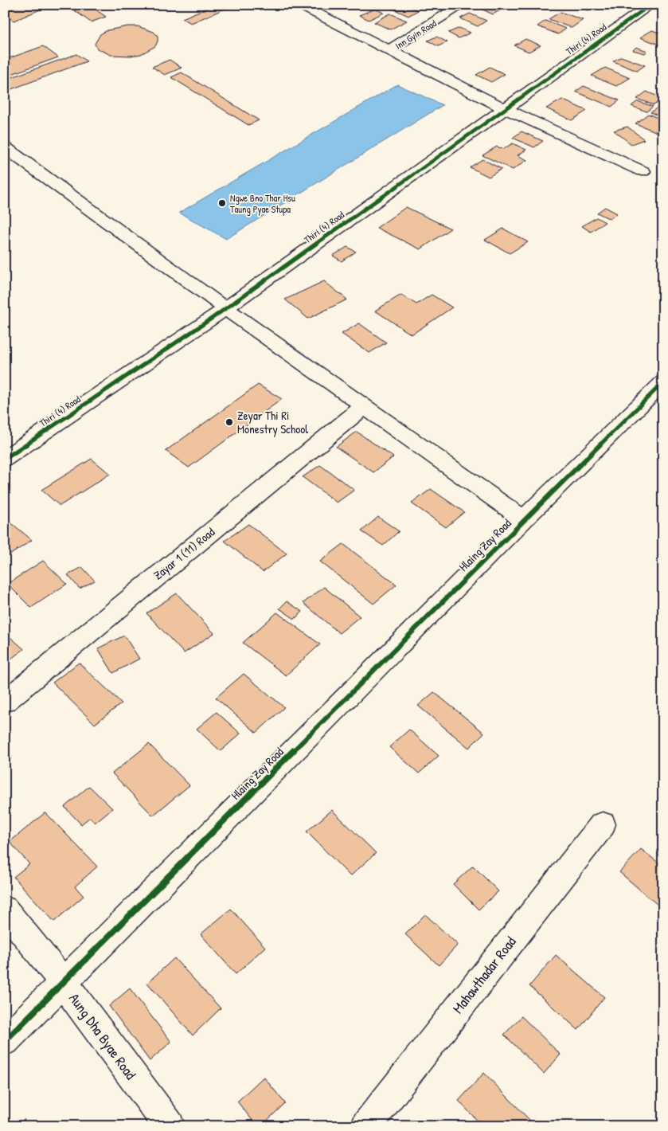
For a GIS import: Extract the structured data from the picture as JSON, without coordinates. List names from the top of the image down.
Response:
{
  "streets": {
    "street": [
      "Inn Gyin Road",
      "Thiri (4) Road",
      "Hlaing Zay Road",
      "Zayar 1 (11) Road",
      "Mahawthadar Road",
      "Aung Dha Byae Road"
    ]
  },
  "crossings": [
    ["Hlaing Zay Road", "Aung Dha Byae Road"]
  ],
  "places": ["Ngwe Bno Thar Hsu Taung Pyae Stupa", "Zeyar Thi Ri Monestry School"]
}
